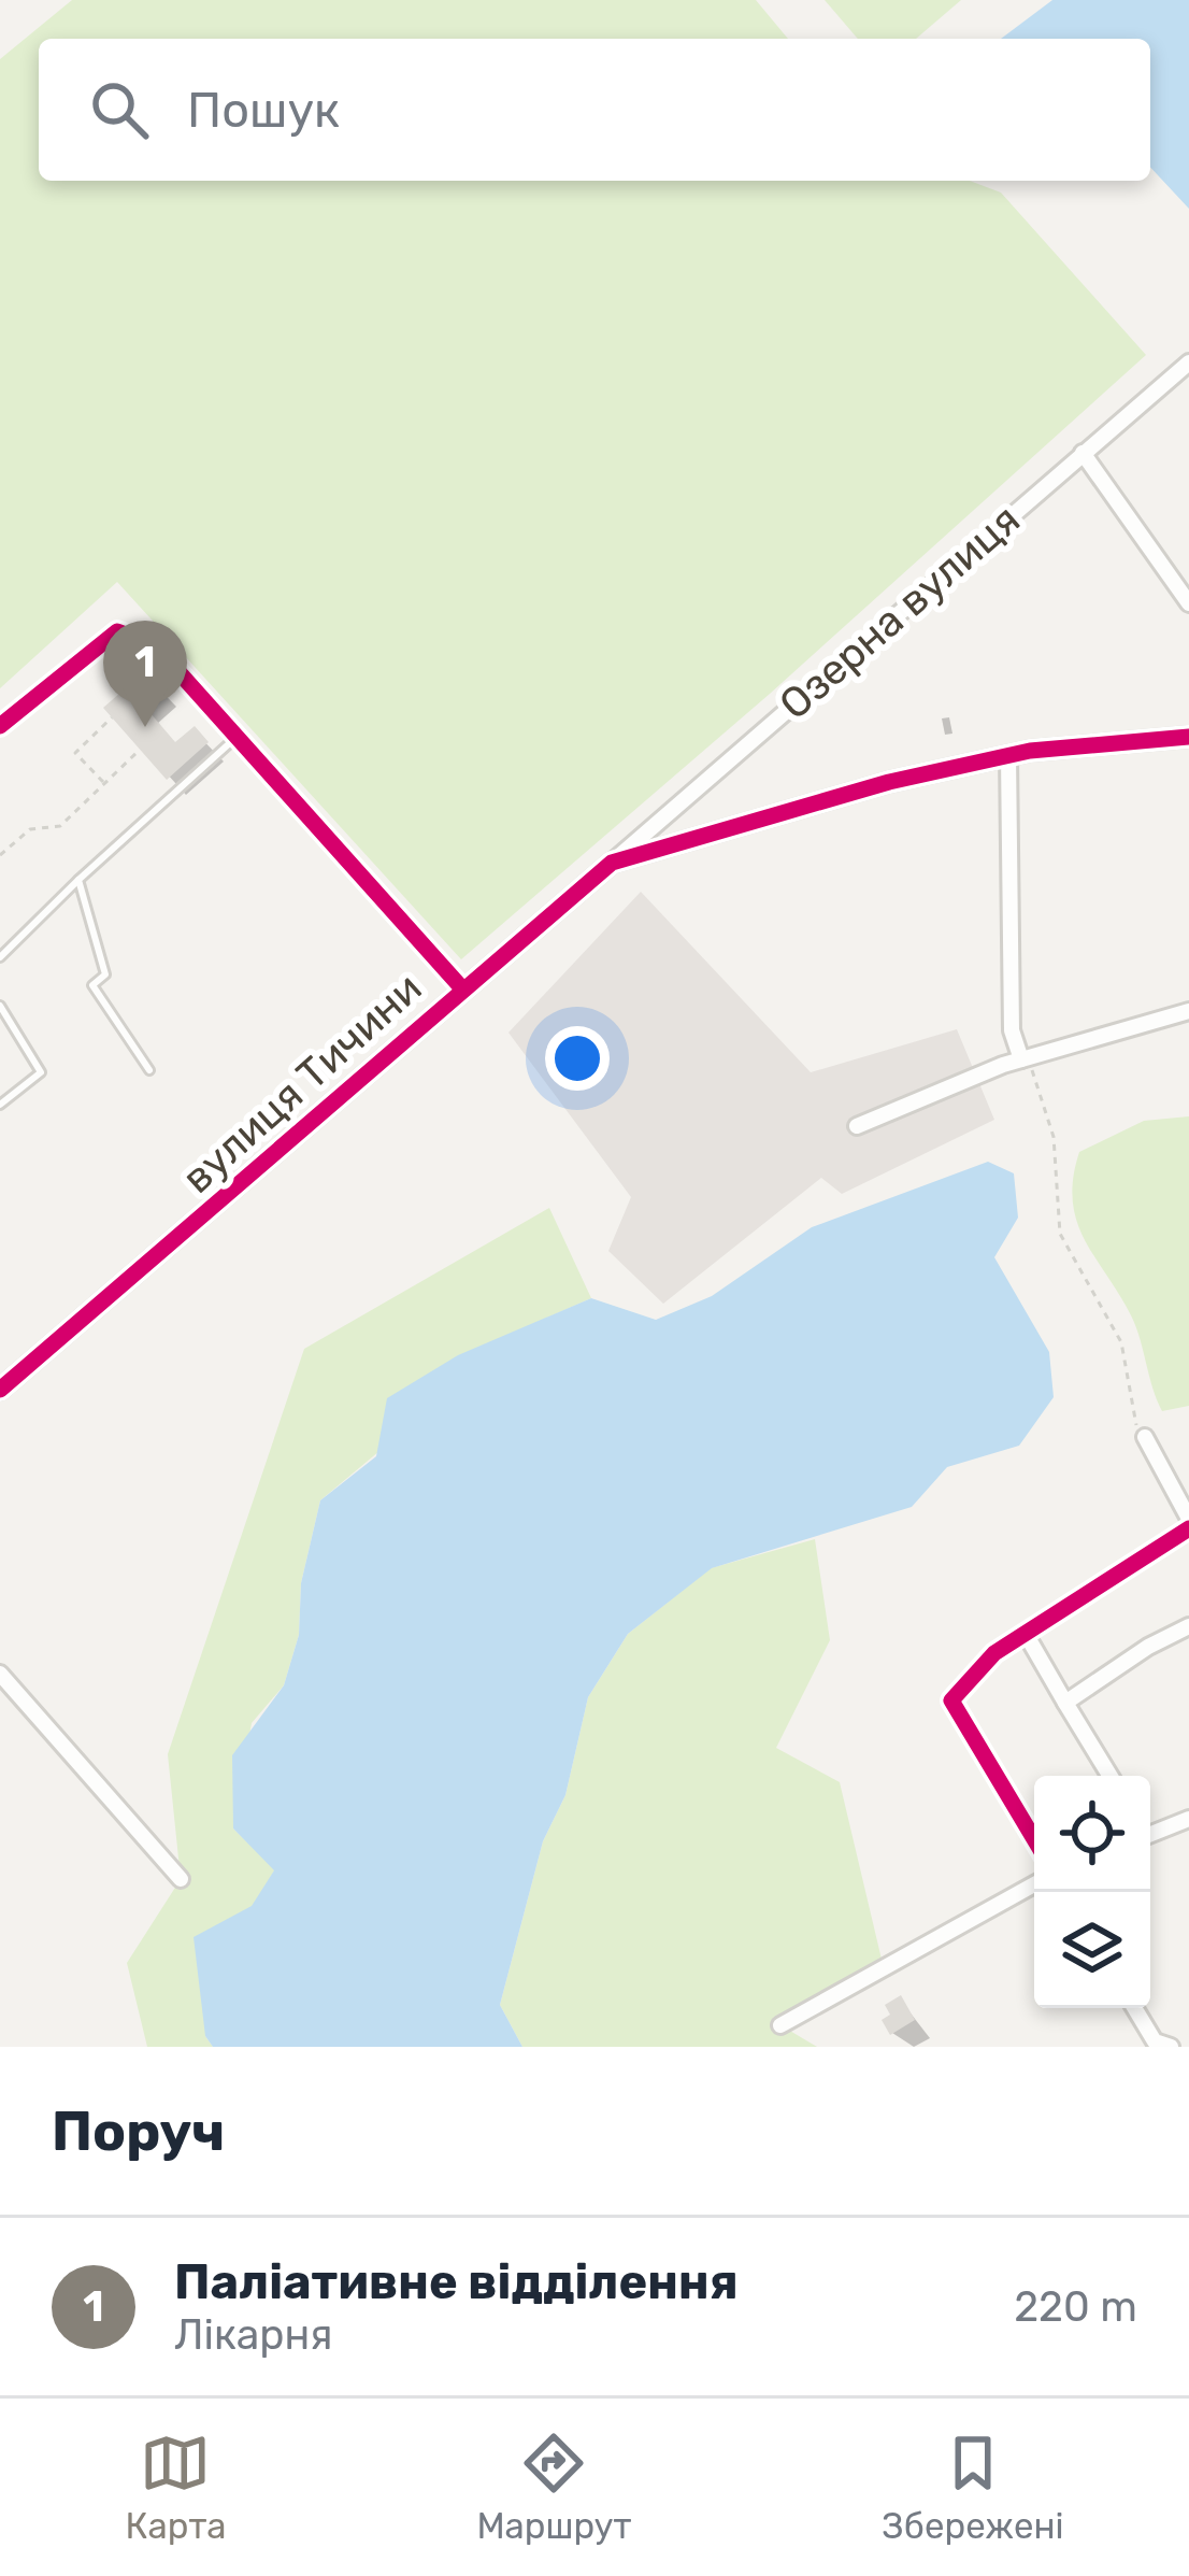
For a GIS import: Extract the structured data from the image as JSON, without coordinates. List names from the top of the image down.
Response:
{
  "streets": {
    "street": ["Озерна вулиця", "вулиця Тичини"]
  },
  "crossings": [
    ["Озерна вулиця", "вулиця Тичини"]
  ],
  "page": {
    "search": "Пошук",
    "pins": "1",
    "heading": "Поруч",
    "list": [
      {
        "mark": "1",
        "name": "Паліативне відділення",
        "note": "Лікарня",
        "value": "220 m"
      }
    ],
    "nav": ["Карта", "Маршрут", "Збережені"]
  }
}
